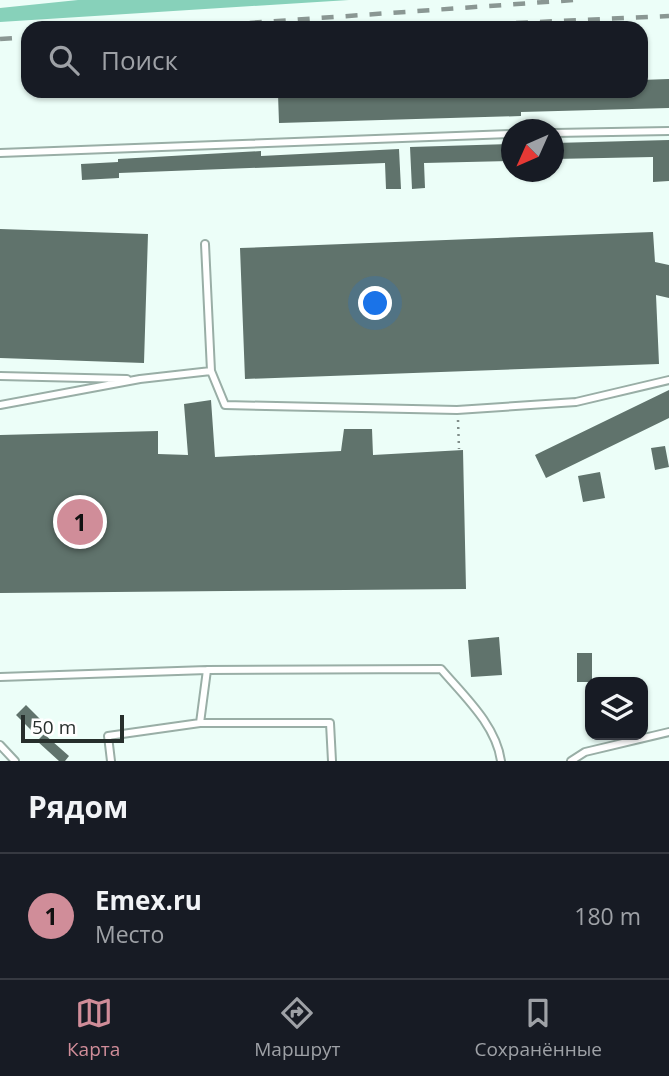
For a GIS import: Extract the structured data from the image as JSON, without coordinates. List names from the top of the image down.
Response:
{
  "scale_bar": "50 m",
  "north": "bottom left",
  "page": {
    "search": "Поиск",
    "pins": "1",
    "scale": "50 m",
    "heading": "Рядом",
    "list": [
      {
        "mark": "1",
        "name": "Emex.ru",
        "note": "Место",
        "value": "180 m"
      }
    ],
    "nav": ["Карта", "Маршрут", "Сохранённые"]
  }
}
